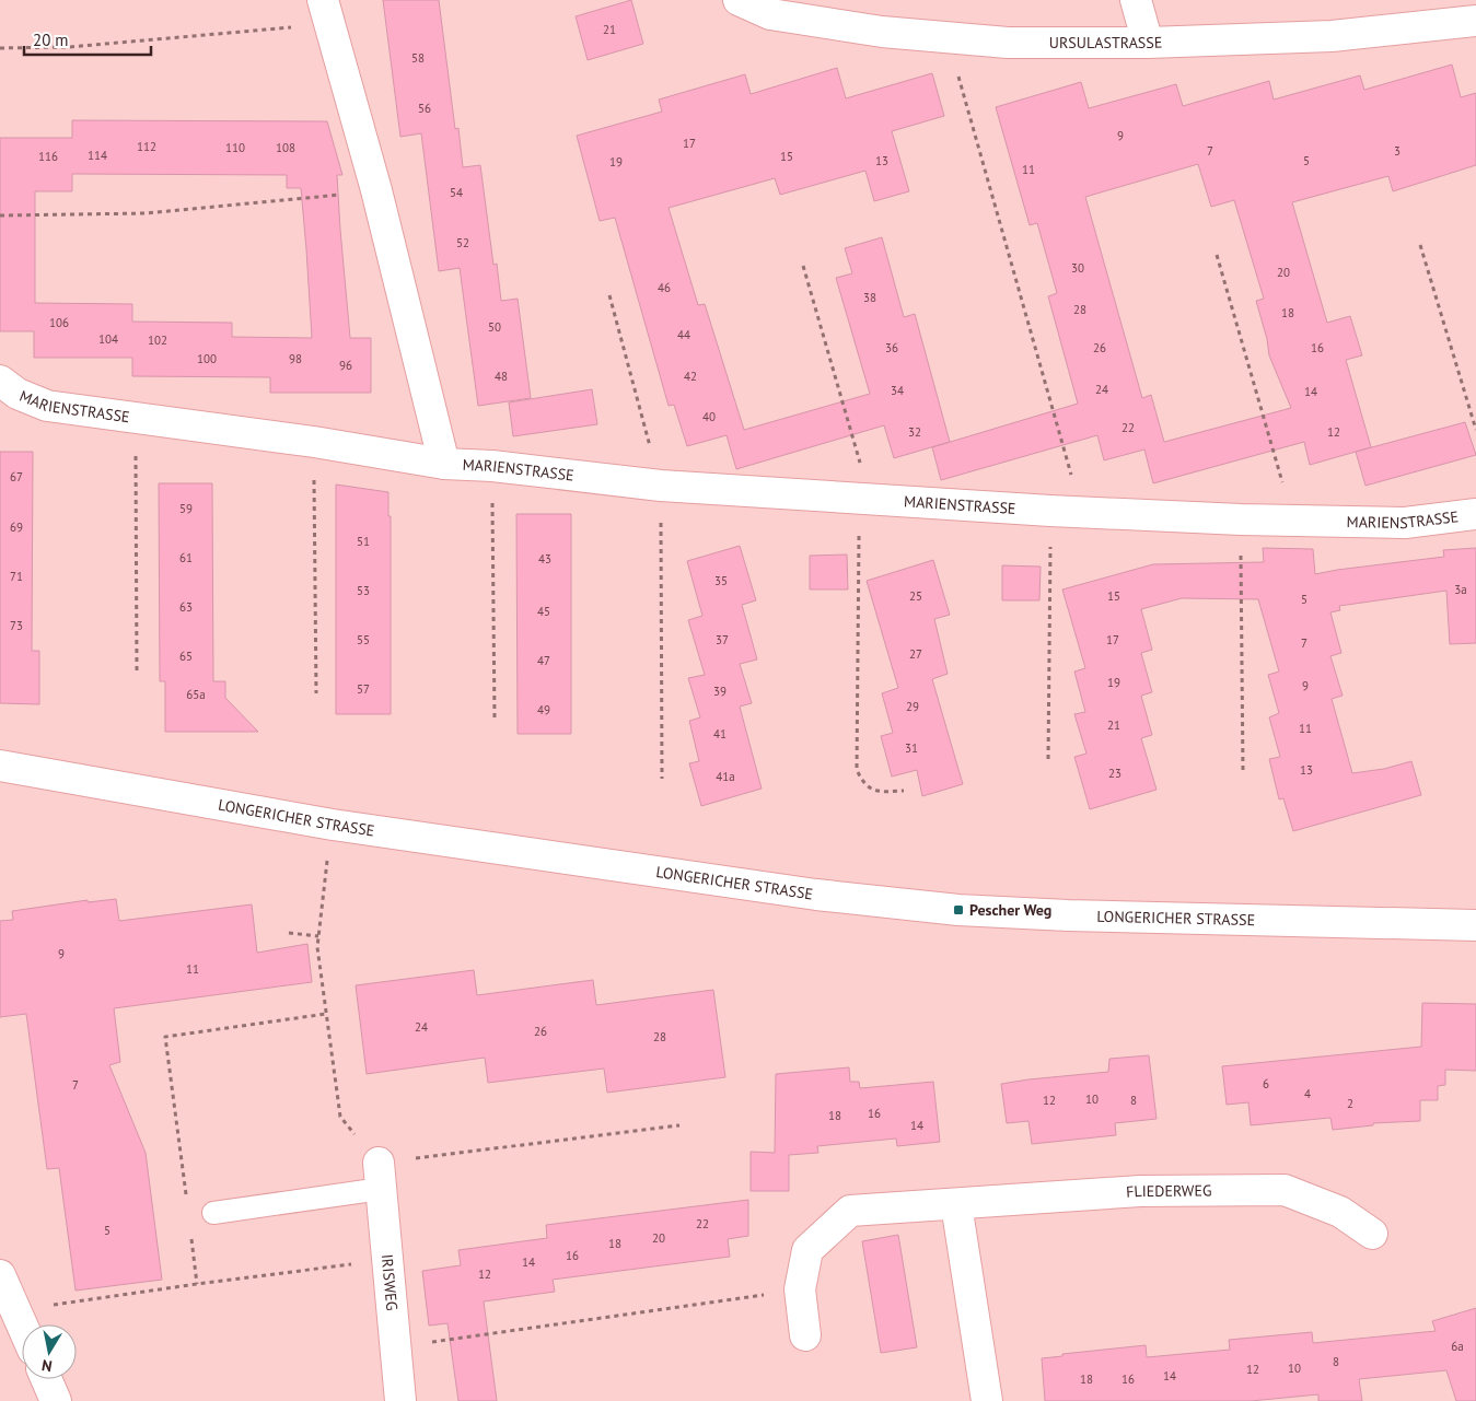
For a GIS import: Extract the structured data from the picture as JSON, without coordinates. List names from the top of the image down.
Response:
{
  "streets": {
    "street": [
      "URSULASTRASSE",
      "MARIENSTRASSE",
      "LONGERICHER STRASSE",
      "FLIEDERWEG",
      "IRISWEG"
    ]
  },
  "places": {
    "transit": ["Pescher Weg"]
  },
  "house_numbers": [
    "21",
    "58",
    "56",
    "9",
    "17",
    "112",
    "110",
    "108",
    "7",
    "3",
    "114",
    "116",
    "15",
    "13",
    "5",
    "19",
    "11",
    "54",
    "52",
    "30",
    "20",
    "46",
    "38",
    "28",
    "18",
    "106",
    "50",
    "44",
    "104",
    "102",
    "36",
    "26",
    "16",
    "100",
    "98",
    "96",
    "48",
    "42",
    "24",
    "34",
    "14",
    "40",
    "22",
    "32",
    "12",
    "67",
    "59",
    "69",
    "51",
    "61",
    "43",
    "71",
    "35",
    "3a",
    "53",
    "25",
    "15",
    "5",
    "63",
    "45",
    "73",
    "55",
    "37",
    "17",
    "7",
    "27",
    "65",
    "47",
    "19",
    "9",
    "57",
    "39",
    "65a",
    "29",
    "49",
    "21",
    "11",
    "41",
    "31",
    "13",
    "23",
    "41a",
    "9",
    "11",
    "24",
    "26",
    "28",
    "6",
    "7",
    "4",
    "10",
    "12",
    "8",
    "2",
    "16",
    "18",
    "14",
    "22",
    "5",
    "20",
    "18",
    "16",
    "14",
    "12",
    "6a",
    "8",
    "10",
    "12",
    "14",
    "18",
    "16"
  ],
  "scale_bar": "20 m",
  "north": "bottom"
}
